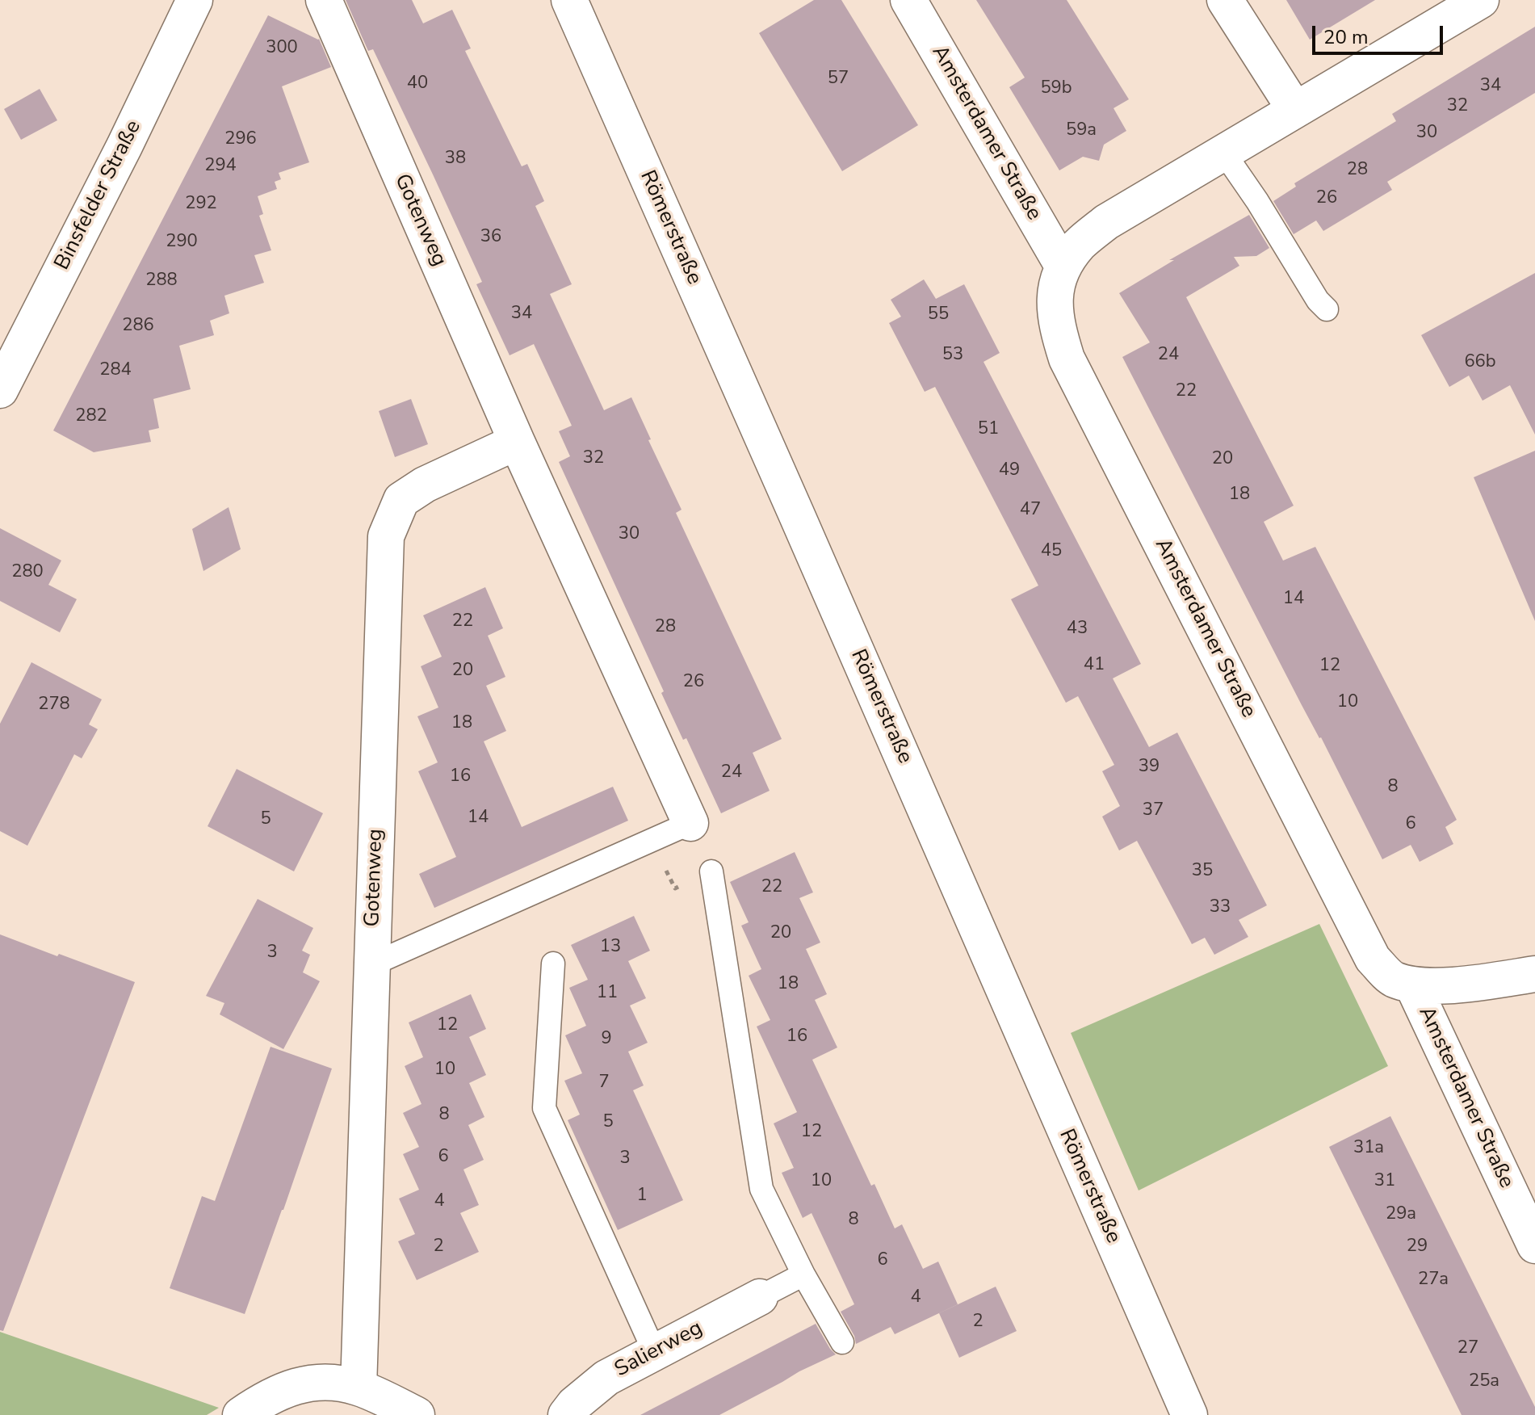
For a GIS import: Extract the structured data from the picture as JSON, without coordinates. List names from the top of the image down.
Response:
{
  "streets": {
    "street": [
      "Amsterdamer Straße",
      "Binsfelder Straße",
      "Gotenweg",
      "Römerstraße",
      "Salierweg"
    ]
  },
  "house_numbers": [
    "300",
    "57",
    "40",
    "34",
    "59b",
    "32",
    "59a",
    "30",
    "296",
    "38",
    "294",
    "28",
    "26",
    "292",
    "36",
    "290",
    "288",
    "34",
    "55",
    "286",
    "53",
    "24",
    "66b",
    "284",
    "22",
    "282",
    "51",
    "32",
    "20",
    "49",
    "18",
    "47",
    "30",
    "45",
    "280",
    "14",
    "22",
    "28",
    "43",
    "41",
    "12",
    "20",
    "26",
    "10",
    "278",
    "18",
    "39",
    "24",
    "16",
    "8",
    "37",
    "14",
    "5",
    "6",
    "35",
    "22",
    "33",
    "20",
    "13",
    "3",
    "18",
    "11",
    "12",
    "16",
    "9",
    "10",
    "7",
    "8",
    "5",
    "12",
    "31a",
    "6",
    "3",
    "10",
    "31",
    "1",
    "4",
    "29a",
    "8",
    "2",
    "29",
    "6",
    "27a",
    "4",
    "2",
    "27",
    "25a"
  ],
  "scale_bar": "20 m"
}
